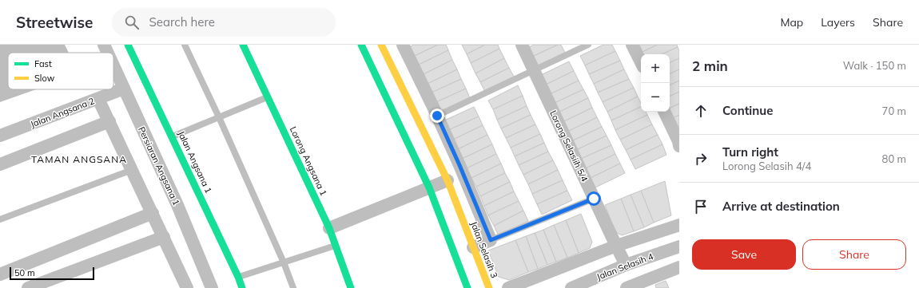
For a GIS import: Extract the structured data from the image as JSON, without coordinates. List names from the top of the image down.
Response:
{
  "streets": {
    "street": [
      "Jalan Angsana 2",
      "Lorong Selasiih 5/4",
      "Lorong Angsana 1",
      "Jalan Angsana 1",
      "Persiaran Angsana 1",
      "Jalan Selasih 3",
      "Jalan Selasih 4"
    ]
  },
  "crossings": [
    ["Jalan Angsana 2", "Persiaran Angsana 1"],
    ["Lorong Selasiih 5/4", "Jalan Selasih 4"]
  ],
  "districts": ["TAMAN ANGSANA"],
  "legend": ["Fast", "Slow"],
  "scale_bar": "50 m",
  "page": {
    "header": "Streetwise",
    "search": "Search here",
    "nav": ["Map", "Layers", "Share"],
    "heading": ["2 min", "Walk · 150 m"],
    "map_buttons": ["+", "−"],
    "list": [
      ["Continue", "70 m"],
      ["Turn right", "Lorong Selasih 4/4", "80 m"],
      "Arrive at destination"
    ],
    "buttons": ["Save", "Share"],
    "scale": "50 m"
  }
}
